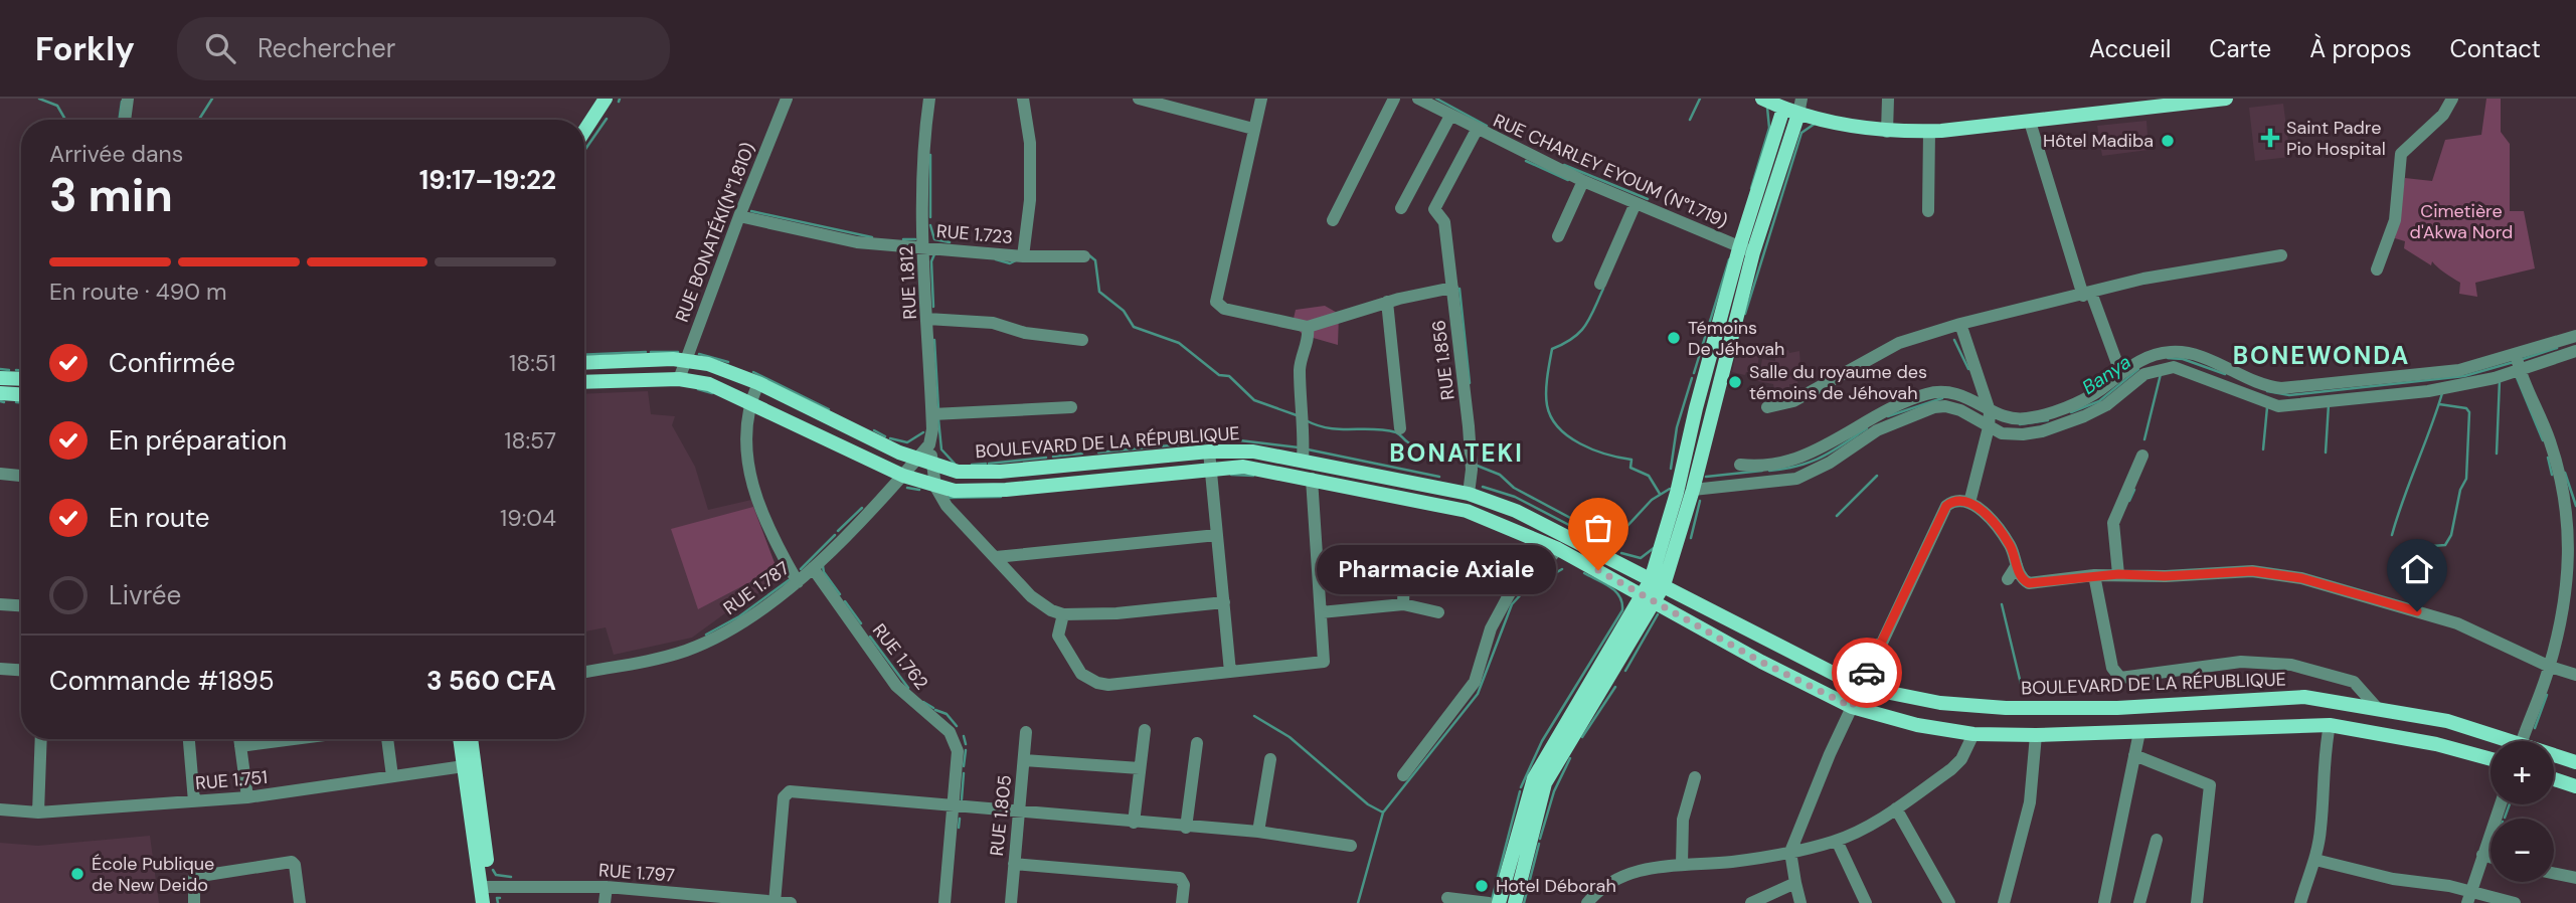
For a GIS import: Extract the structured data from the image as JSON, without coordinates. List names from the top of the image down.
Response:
{
  "streets": {
    "main road": ["BOULEVARD DE LA RÉPUBLIQUE"],
    "street": [
      "RUE CHARLEY EYOUM (N°1.719)",
      "RUE BONATÉKI(N°1.810)",
      "RUE 1.723",
      "RUE 1.812",
      "RUE 1.856",
      "RUE 1.787",
      "RUE 1.762",
      "RUE 1.751",
      "RUE 1.805",
      "RUE 1.797"
    ]
  },
  "crossings": [
    ["RUE CHARLEY EYOUM (N°1.719)", "RUE 1.856"],
    ["RUE BONATÉKI(N°1.810)", "RUE 1.723"],
    ["RUE BONATÉKI(N°1.810)", "BOULEVARD DE LA RÉPUBLIQUE"],
    ["RUE 1.723", "RUE 1.812"],
    ["RUE 1.812", "BOULEVARD DE LA RÉPUBLIQUE"],
    ["RUE 1.856", "BOULEVARD DE LA RÉPUBLIQUE"],
    ["BOULEVARD DE LA RÉPUBLIQUE", "RUE 1.787"],
    ["RUE 1.787", "RUE 1.762"]
  ],
  "districts": ["BONEWONDA", "BONATEKI"],
  "water": ["Banya"],
  "parks": ["Cimetière d'Akwa Nord"],
  "places": {
    "health": ["Saint Padre Pio Hospital"],
    "other": [
      "Hôtel Madiba",
      "Témoins De Jéhovah",
      "Salle du royaume des témoins de Jéhovah",
      "Pharmacie Axiale",
      "École Publique de New Deido",
      "Hotel Déborah"
    ]
  },
  "page": {
    "header": "Forkly",
    "search": "Rechercher",
    "nav": [
      "Accueil",
      "Carte",
      "À propos",
      "Contact"
    ],
    "heading": ["3 min", "Arrivée dans", "19:17–19:22"],
    "panel": ["Commande #1895", "3 560 CFA"],
    "bar": "En route · 490 m",
    "list": [
      ["Confirmée", "18:51"],
      ["En préparation", "18:57"],
      ["En route", "19:04"],
      "Livrée"
    ],
    "bubble": "Pharmacie Axiale",
    "map_buttons": ["+", "−"]
  }
}
